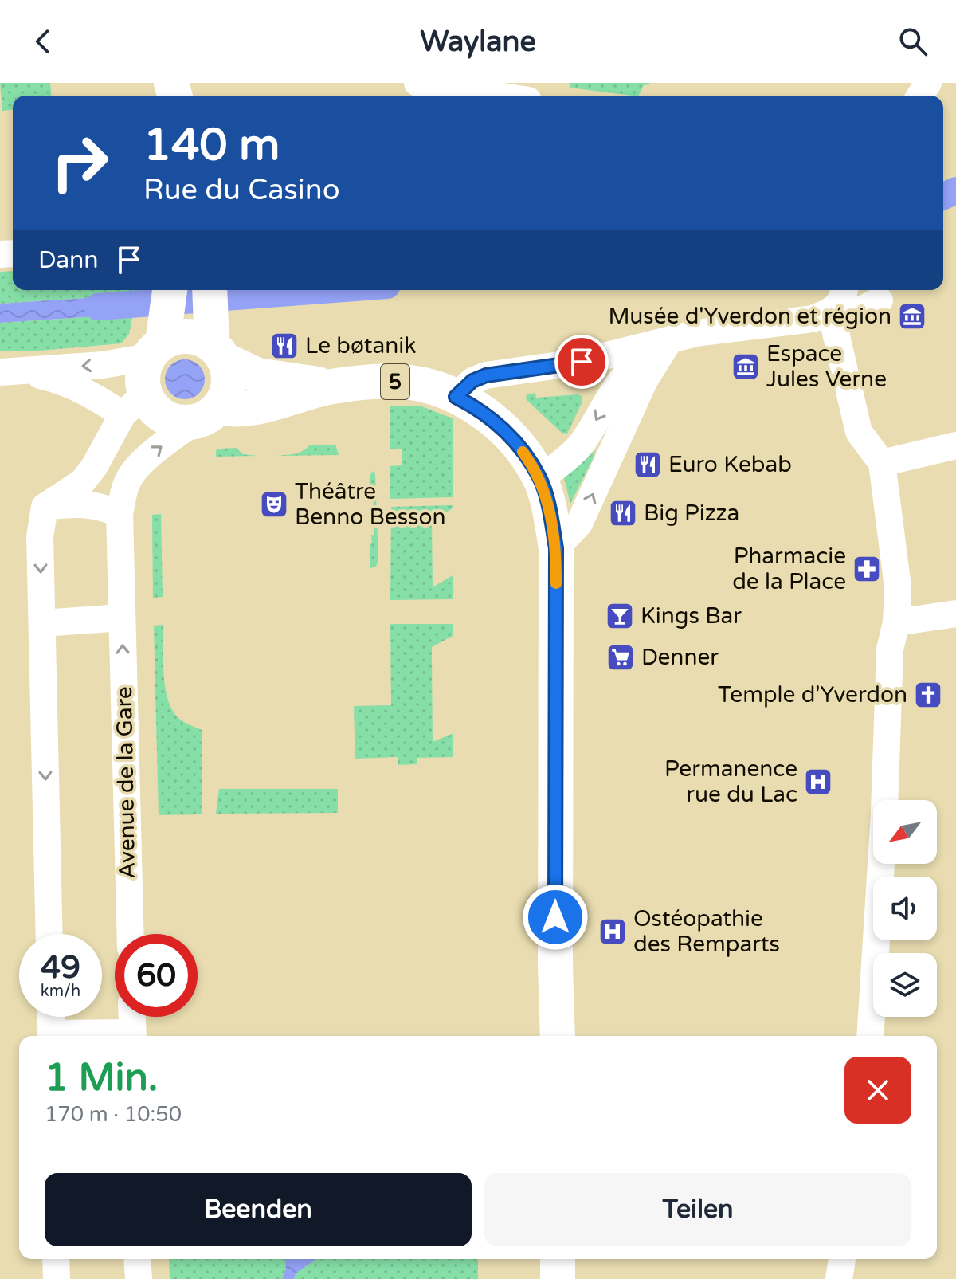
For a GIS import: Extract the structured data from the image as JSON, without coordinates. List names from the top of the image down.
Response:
{
  "streets": {
    "main road": ["5"],
    "street": ["Avenue de la Gare"]
  },
  "crossings": [
    ["5", "Avenue de la Gare"]
  ],
  "places": {
    "museum": ["Musée d'Yverdon et région", "Espace Jules Verne"],
    "restaurant": ["Le bøtanik", "Euro Kebab", "Big Pizza"],
    "theatre": ["Théâtre Benno Besson"],
    "pharmacy": ["Pharmacie de la Place"],
    "bar": ["Kings Bar"],
    "supermarket": ["Denner"],
    "church": ["Temple d'Yverdon"],
    "hospital": ["Permanence rue du Lac", "Ostéopathie des Remparts"]
  },
  "north": "bottom left",
  "page": {
    "header": "Waylane",
    "turn": ["140 m", "Rue du Casino"],
    "then": "Dann",
    "speed": "49 km/h",
    "limit": "60",
    "heading": ["1 Min.", "170 m · 10:50"],
    "buttons": ["Beenden", "Teilen"]
  }
}
